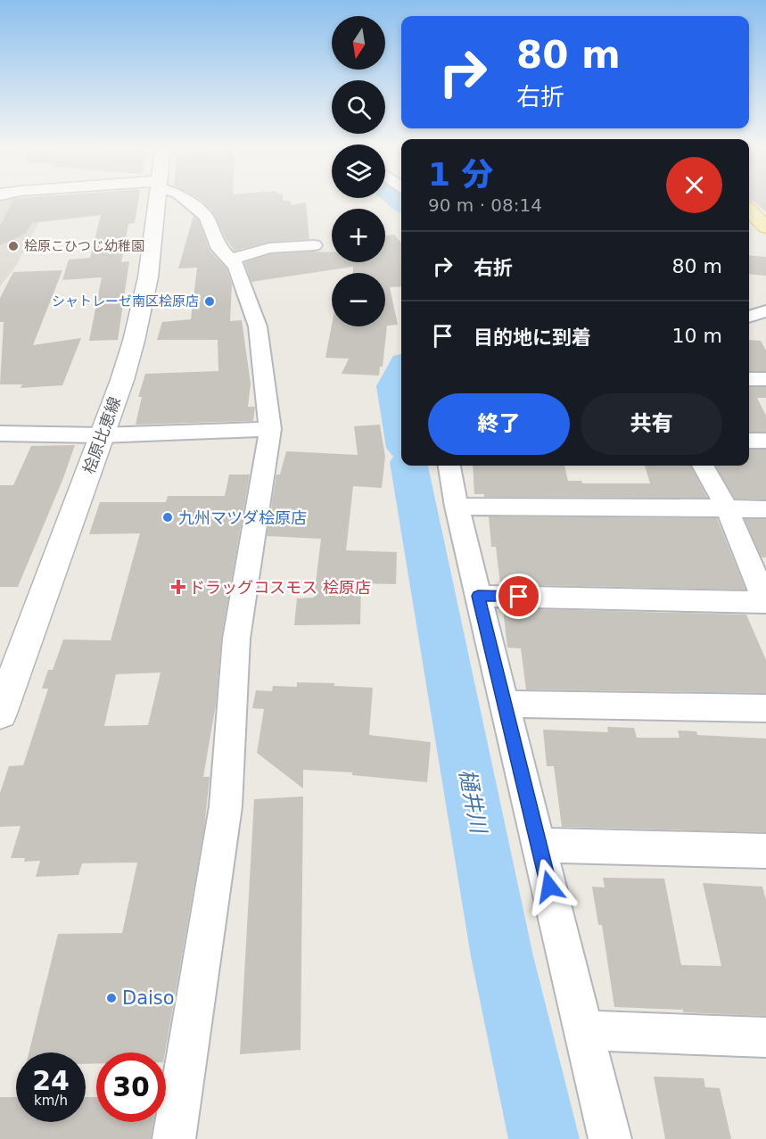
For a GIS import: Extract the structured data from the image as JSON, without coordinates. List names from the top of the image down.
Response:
{
  "streets": {
    "main road": ["桧原比恵線"]
  },
  "water": ["樋井川"],
  "places": {
    "other": [
      "桧原こひつじ幼稚園",
      "シャトレーゼ南区桧原店",
      "九州マツダ桧原店",
      "Daiso"
    ],
    "health": ["ドラッグコスモス 桧原店"]
  },
  "north": "bottom",
  "page": {
    "map_buttons": ["+", "−"],
    "turn": ["80 m", "右折"],
    "heading": ["1 分", "90 m · 08:14"],
    "list": [
      {
        "name": "右折",
        "value": "80 m"
      },
      {
        "name": "目的地に到着",
        "value": "10 m"
      }
    ],
    "buttons": ["終了", "共有"],
    "speed": "24 km/h",
    "limit": "30"
  }
}
